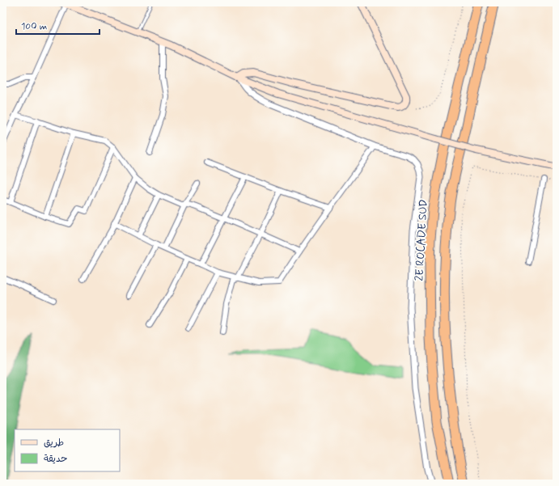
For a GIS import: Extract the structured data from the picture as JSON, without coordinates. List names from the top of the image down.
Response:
{
  "streets": {
    "highway": ["2E ROCADE SUD"]
  },
  "legend": ["طريق", "حديقة"],
  "scale_bar": "100 m"
}
